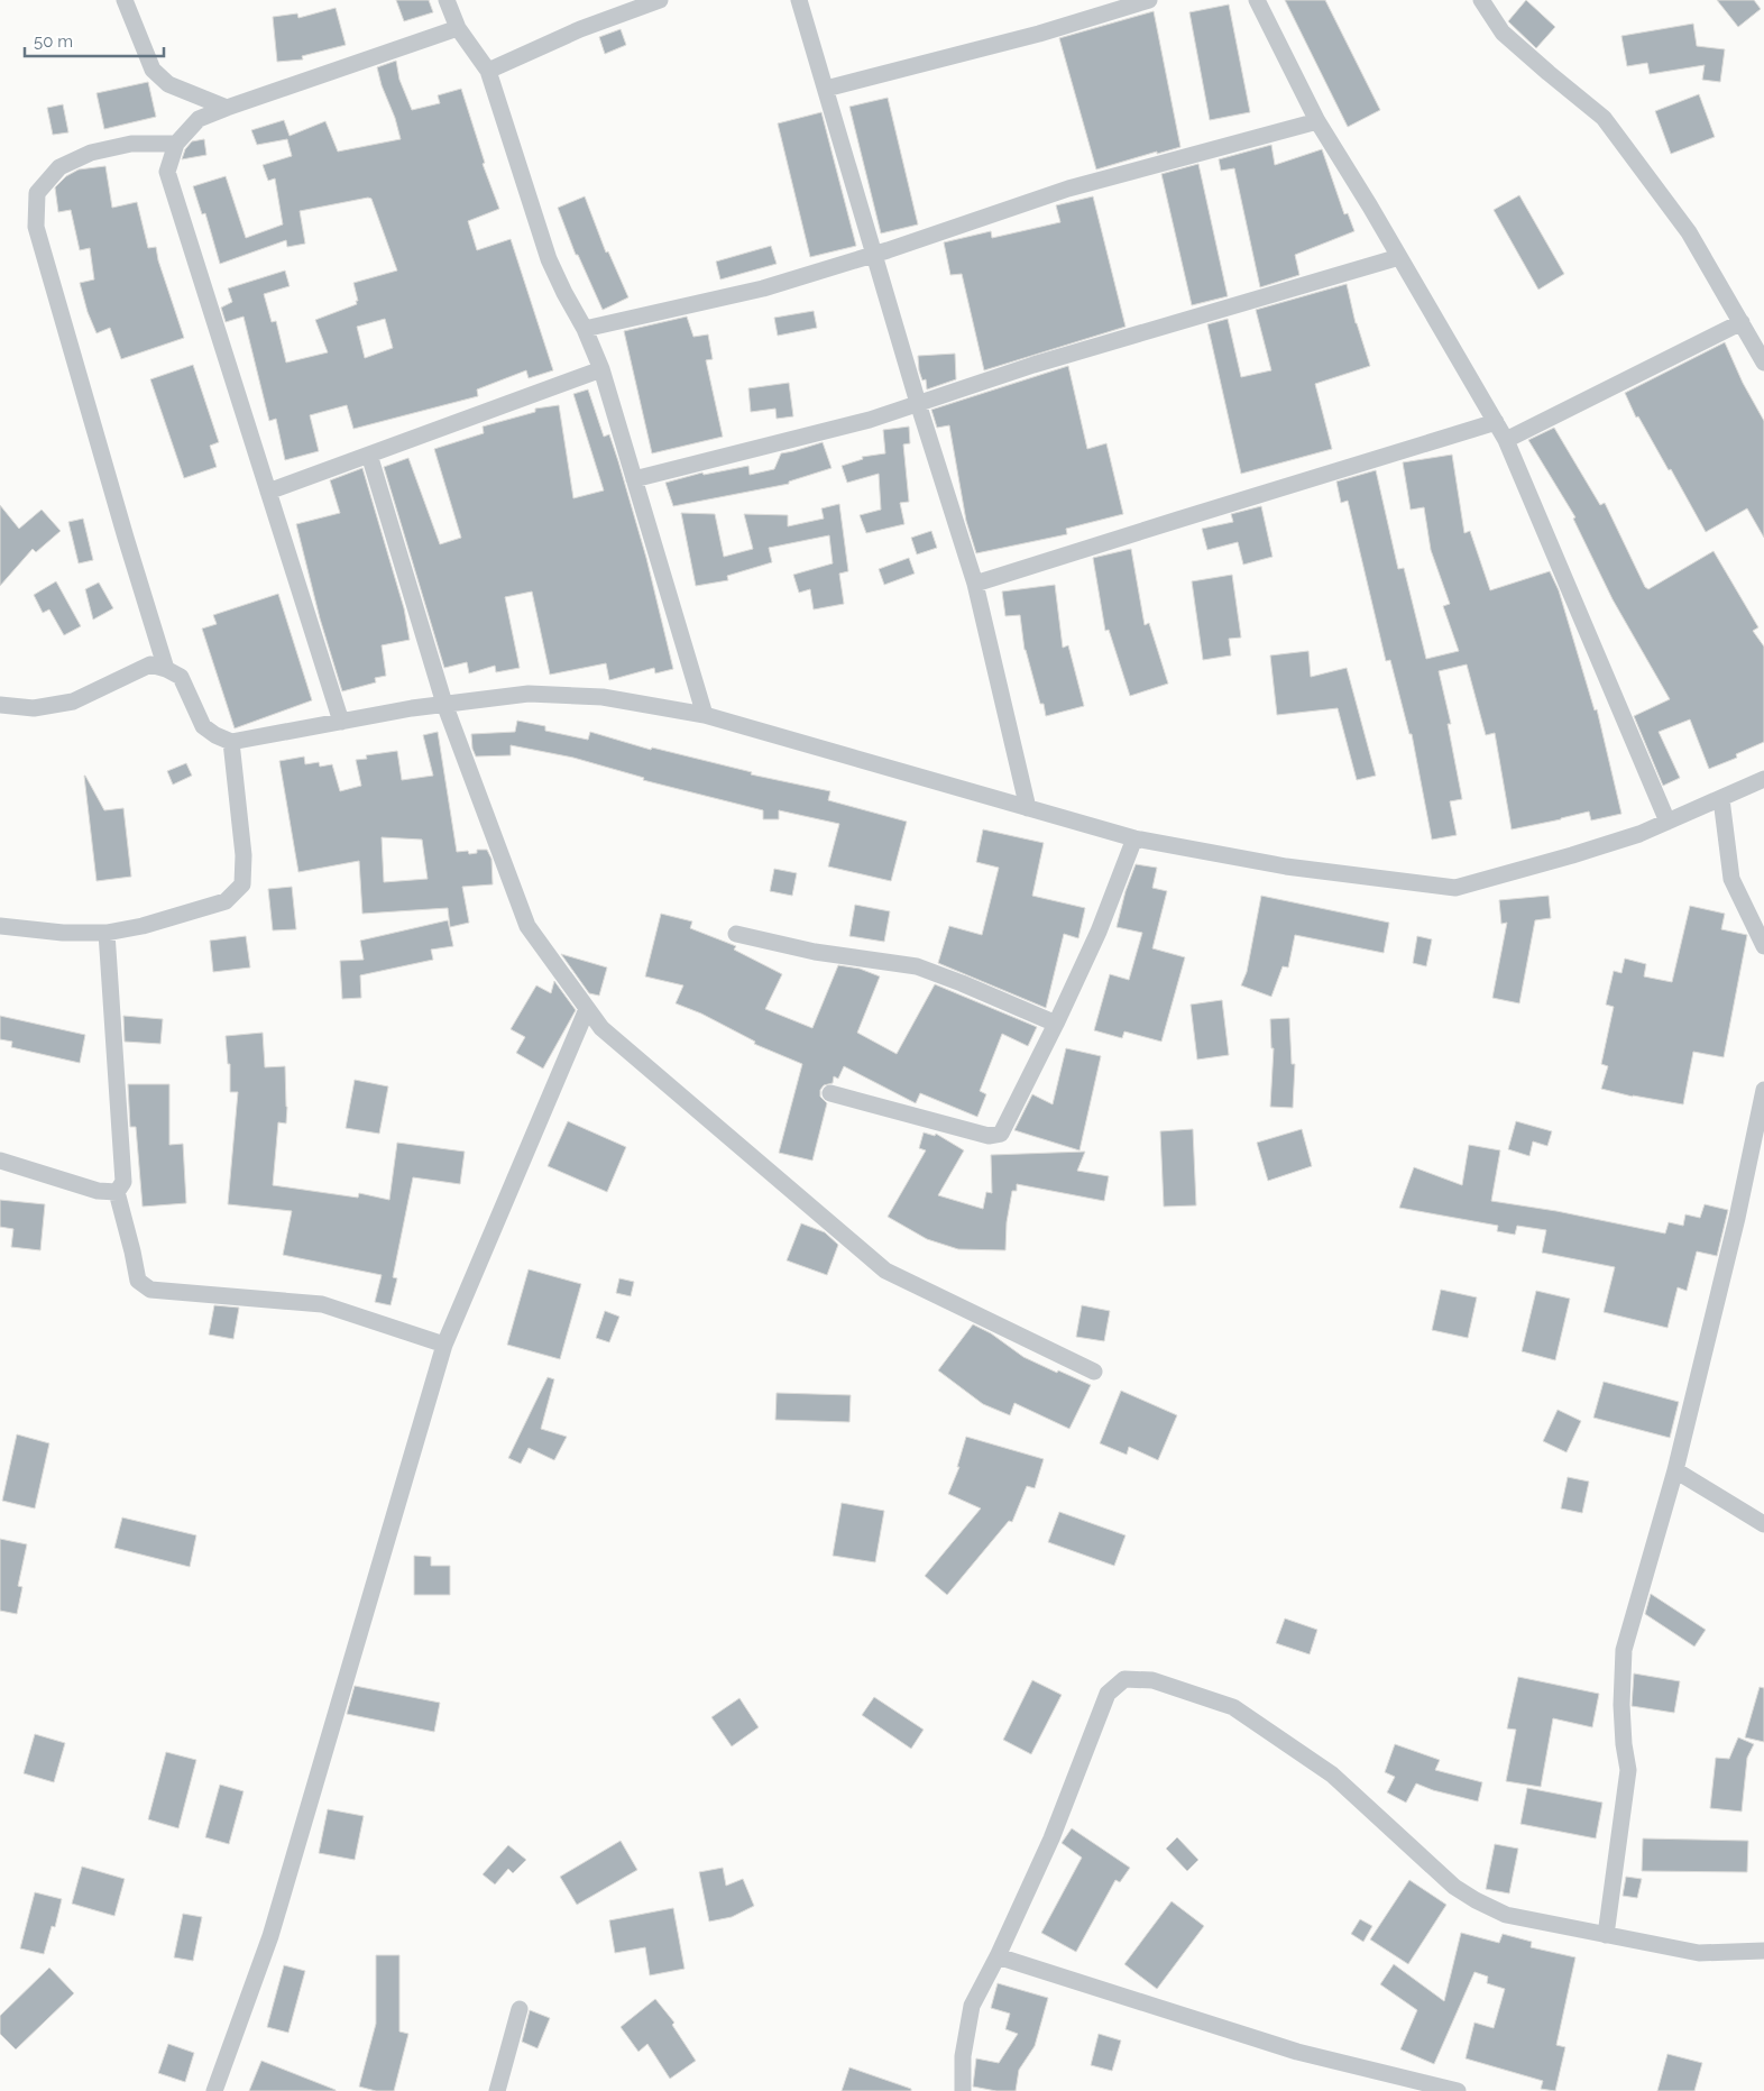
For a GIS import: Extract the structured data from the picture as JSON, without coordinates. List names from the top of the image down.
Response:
{
  "scale_bar": "50 m"
}
